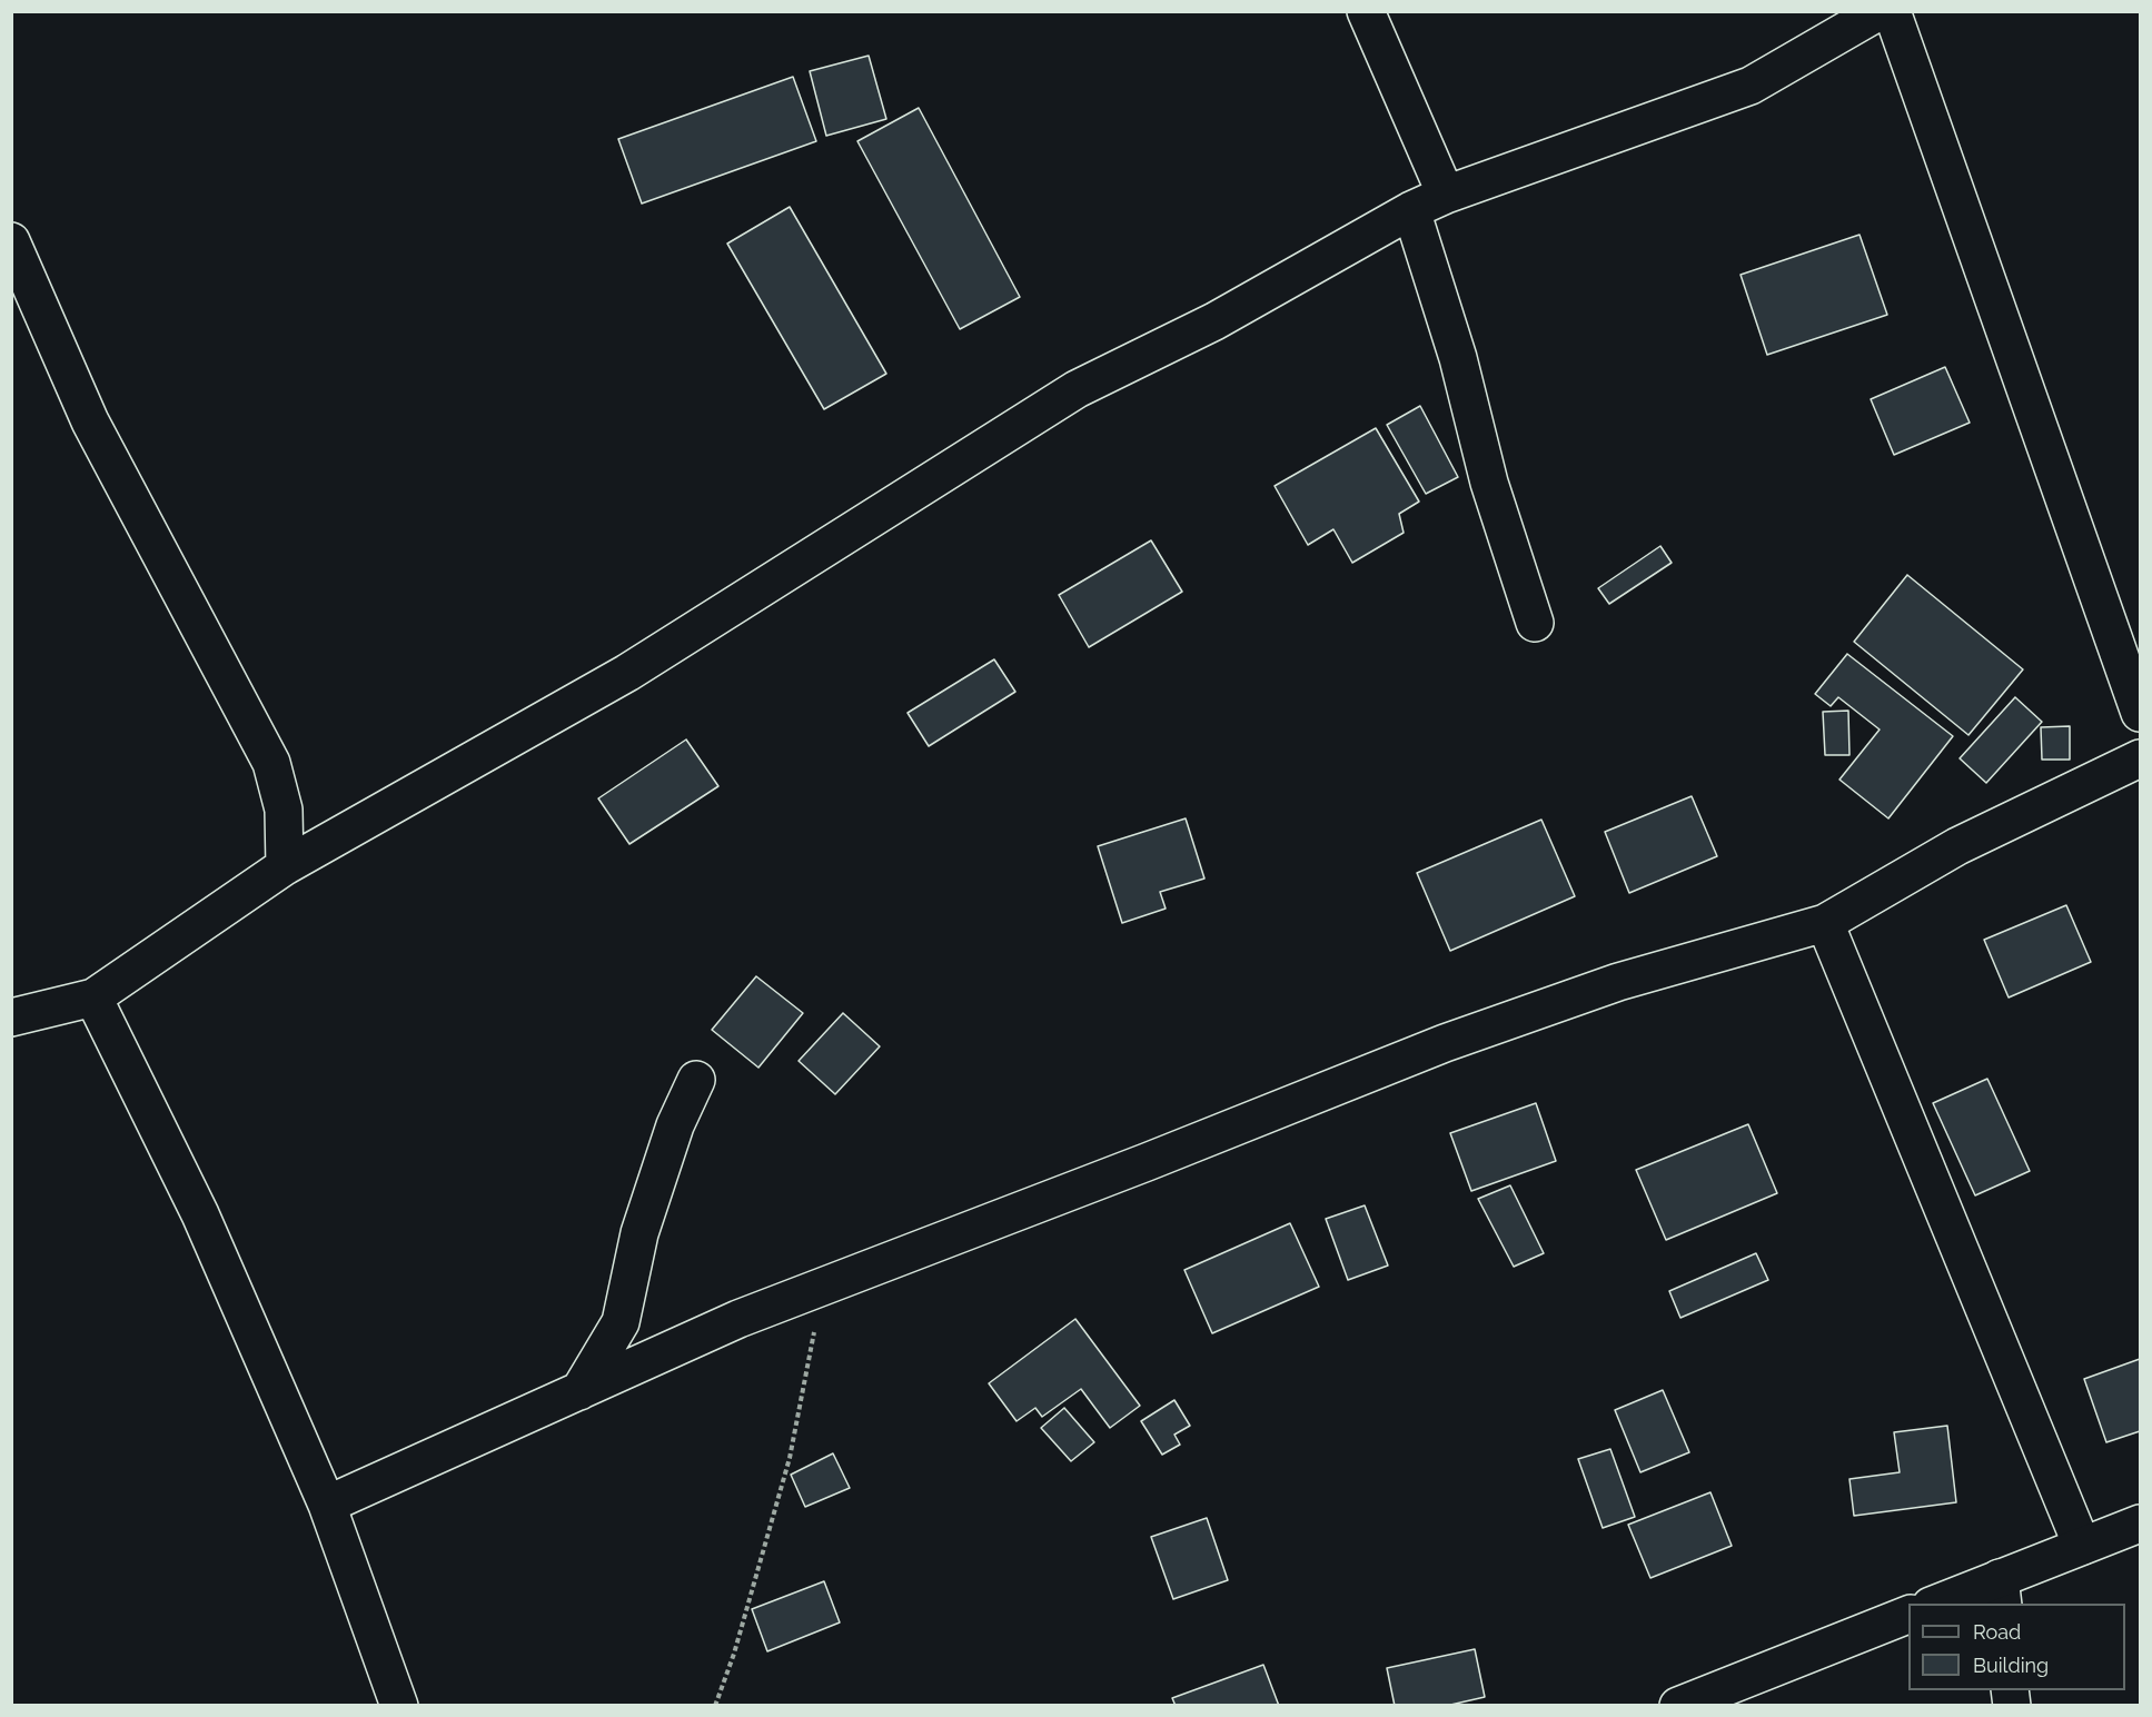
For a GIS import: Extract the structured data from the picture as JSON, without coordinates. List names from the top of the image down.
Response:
{
  "legend": ["Road", "Building"]
}
